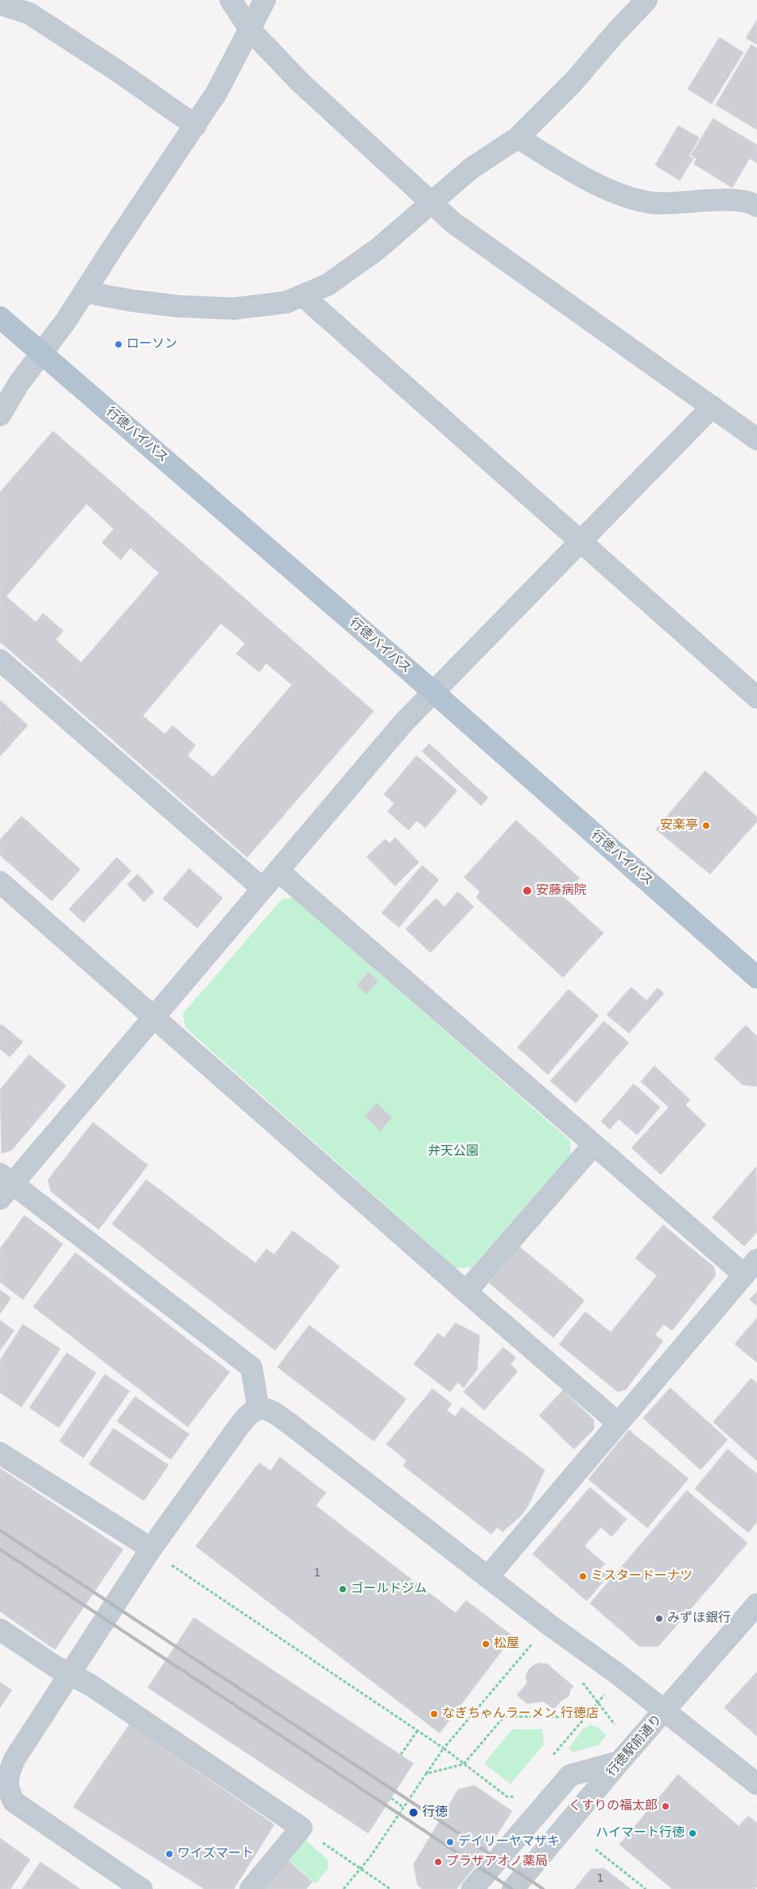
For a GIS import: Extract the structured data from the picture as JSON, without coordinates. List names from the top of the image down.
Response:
{
  "streets": {
    "main road": ["行徳バイパス"],
    "street": ["行徳駅前通り"]
  },
  "parks": ["弁天公園"],
  "places": [
    "ローソン",
    "安楽亭",
    "安藤病院",
    "ミスタードーナツ",
    "ゴールドジム",
    "みずほ銀行",
    "松屋",
    "なぎちゃんラーメン 行徳店",
    "くすりの福太郎",
    "行徳",
    "ハイマート行徳",
    "デイリーヤマザキ",
    "ワイズマート",
    "プラザアオノ薬局"
  ],
  "house_numbers": ["1", "1"]
}
